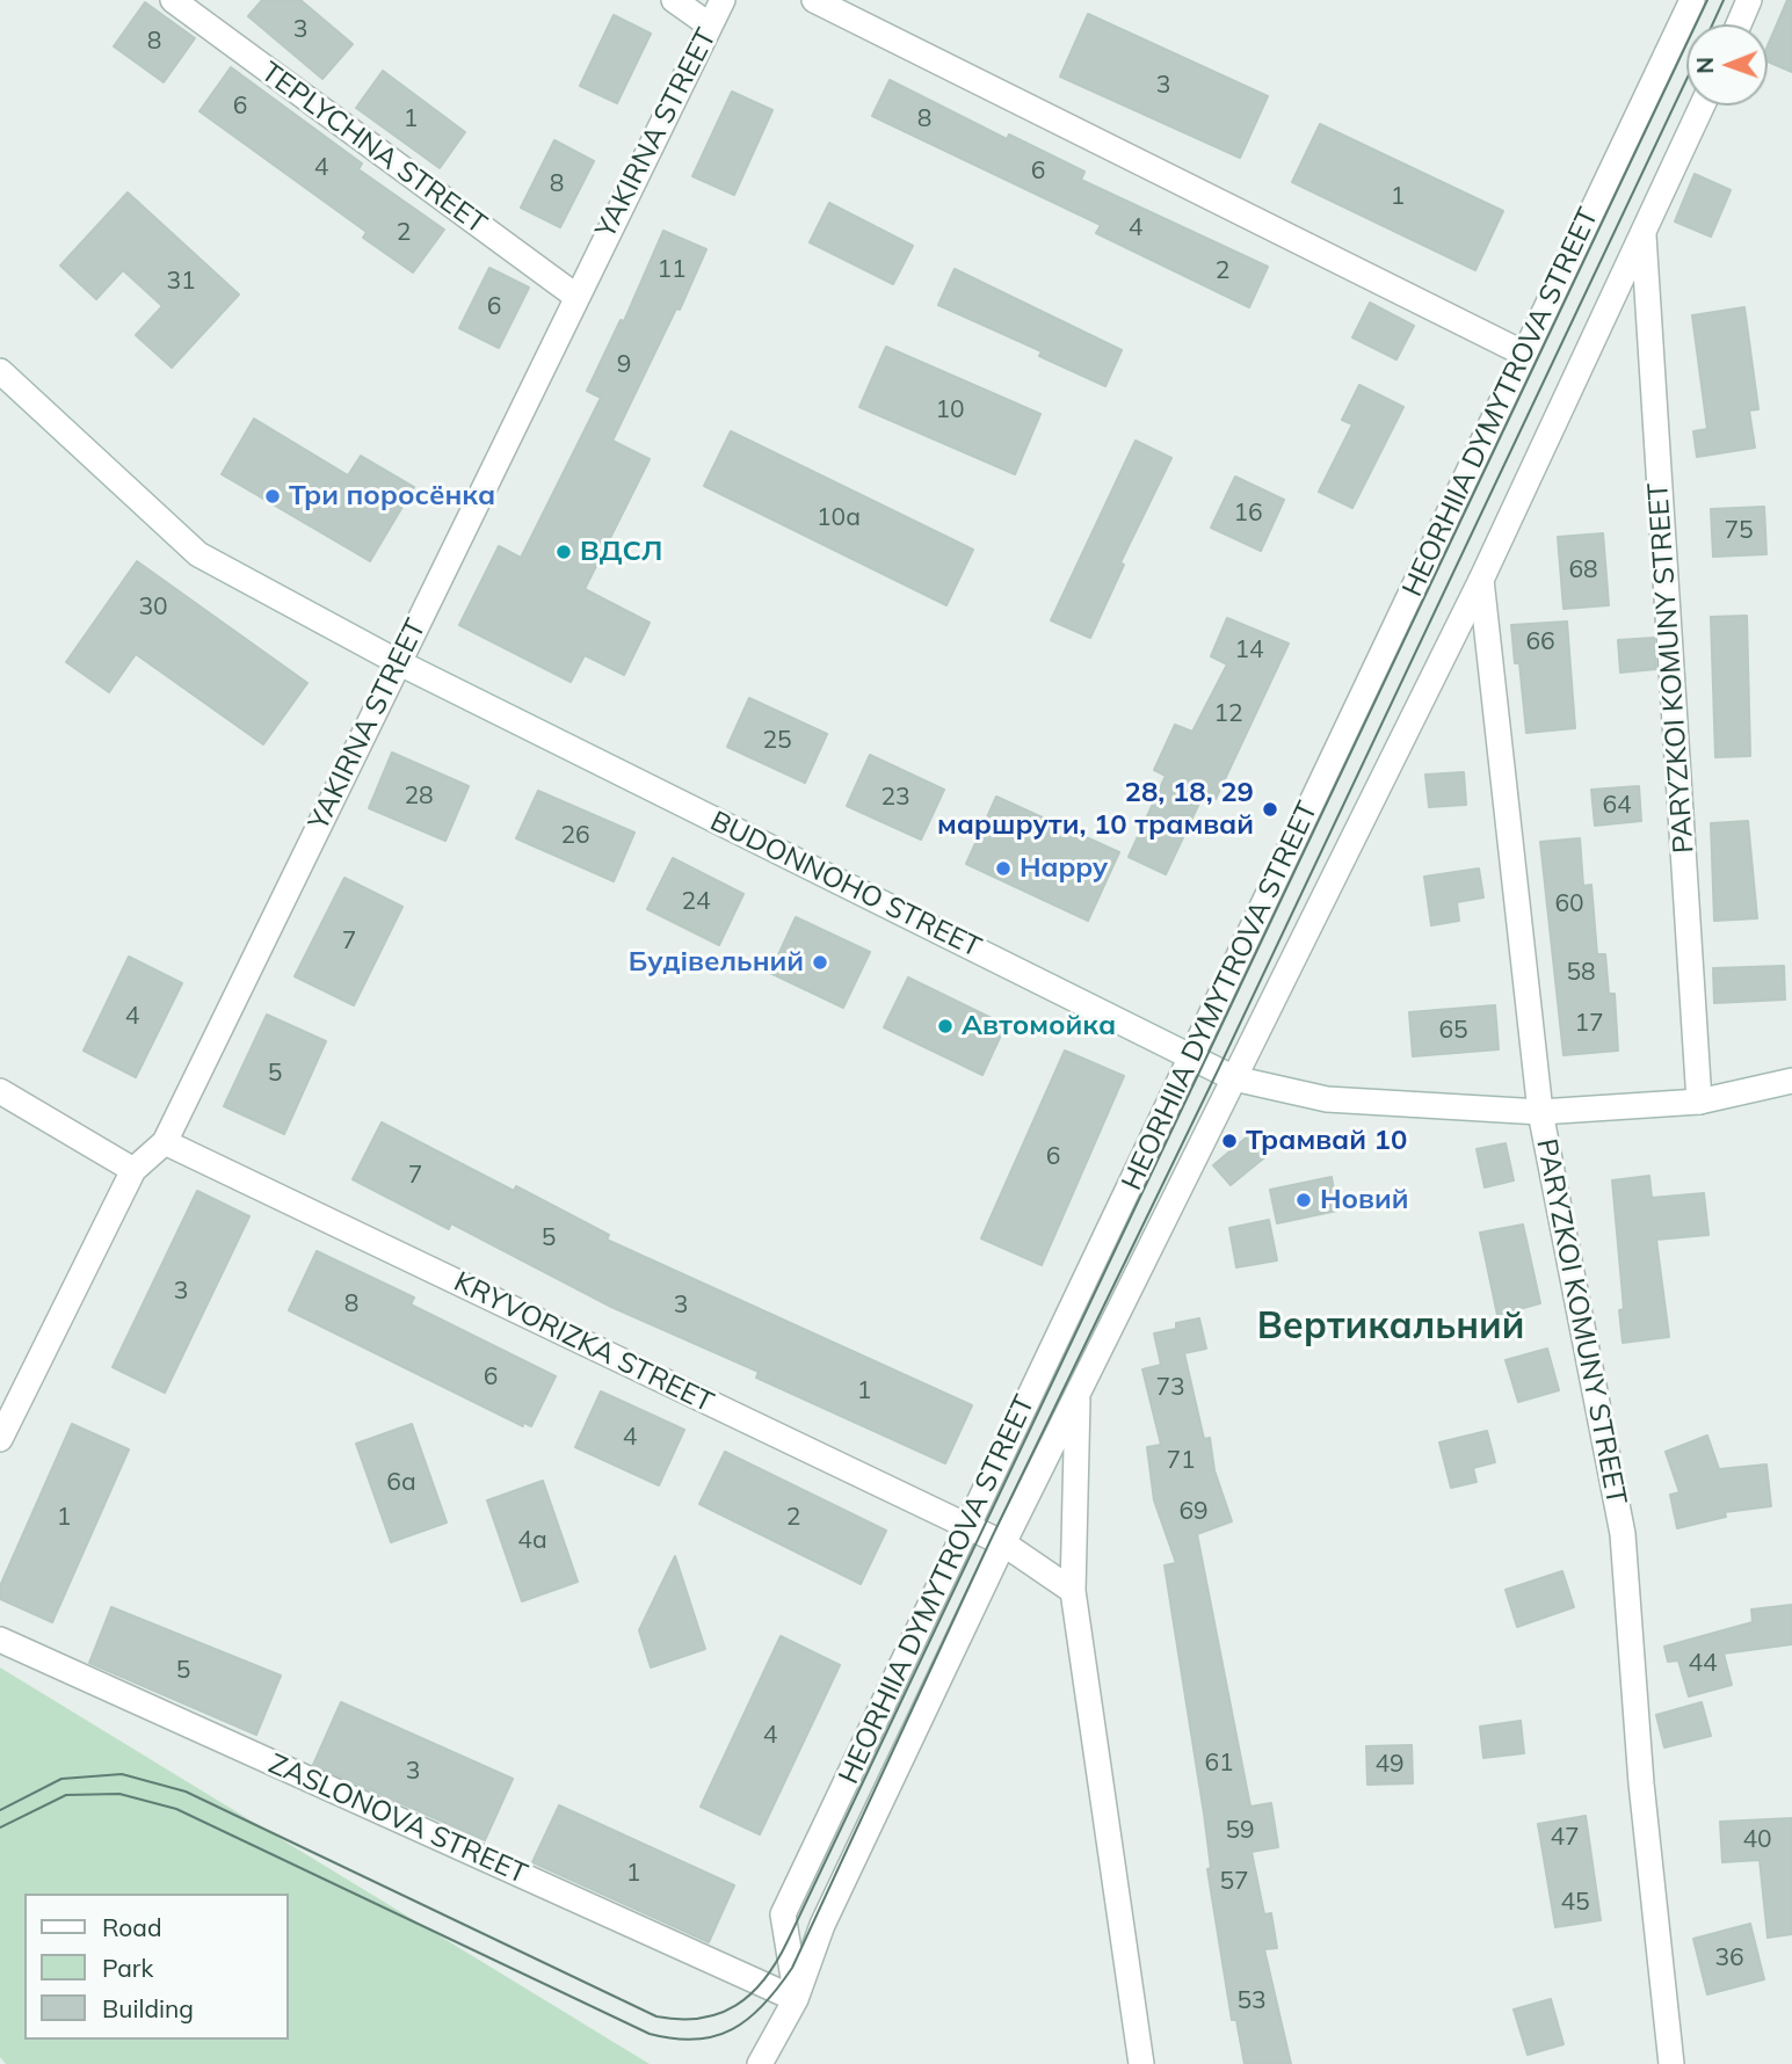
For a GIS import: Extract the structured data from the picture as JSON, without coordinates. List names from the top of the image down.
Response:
{
  "streets": {
    "street": [
      "YAKIRNA STREET",
      "TEPLYCHNA STREET",
      "HEORHIIA DYMYTROVA STREET",
      "PARYZKOI KOMUNY STREET",
      "BUDONNOHO STREET",
      "KRYVORIZKA STREET",
      "ZASLONOVA STREET"
    ]
  },
  "crossings": [
    ["YAKIRNA STREET", "TEPLYCHNA STREET"],
    ["YAKIRNA STREET", "BUDONNOHO STREET"],
    ["YAKIRNA STREET", "KRYVORIZKA STREET"],
    ["HEORHIIA DYMYTROVA STREET", "PARYZKOI KOMUNY STREET"],
    ["HEORHIIA DYMYTROVA STREET", "BUDONNOHO STREET"],
    ["HEORHIIA DYMYTROVA STREET", "KRYVORIZKA STREET"],
    ["HEORHIIA DYMYTROVA STREET", "ZASLONOVA STREET"],
    ["PARYZKOI KOMUNY STREET", "BUDONNOHO STREET"]
  ],
  "districts": ["Вертикальний"],
  "places": [
    "Три поросёнка",
    "ВДСЛ",
    "28, 18, 29 маршрути, 10 трамвай",
    "Happy",
    "Будівельний",
    "Автомойка",
    "Трамвай 10",
    "Новий"
  ],
  "house_numbers": [
    "3",
    "8",
    "3",
    "6",
    "1",
    "8",
    "4",
    "6",
    "8",
    "1",
    "4",
    "2",
    "11",
    "2",
    "31",
    "6",
    "9",
    "10",
    "16",
    "10а",
    "75",
    "68",
    "30",
    "66",
    "14",
    "12",
    "25",
    "28",
    "23",
    "64",
    "26",
    "24",
    "60",
    "7",
    "58",
    "4",
    "17",
    "65",
    "5",
    "6",
    "7",
    "5",
    "3",
    "8",
    "3",
    "6",
    "73",
    "1",
    "4",
    "71",
    "6а",
    "69",
    "1",
    "2",
    "4а",
    "44",
    "5",
    "4",
    "61",
    "49",
    "3",
    "59",
    "47",
    "40",
    "1",
    "57",
    "45",
    "36",
    "53"
  ],
  "legend": ["Road", "Park", "Building"],
  "north": "left"
}
